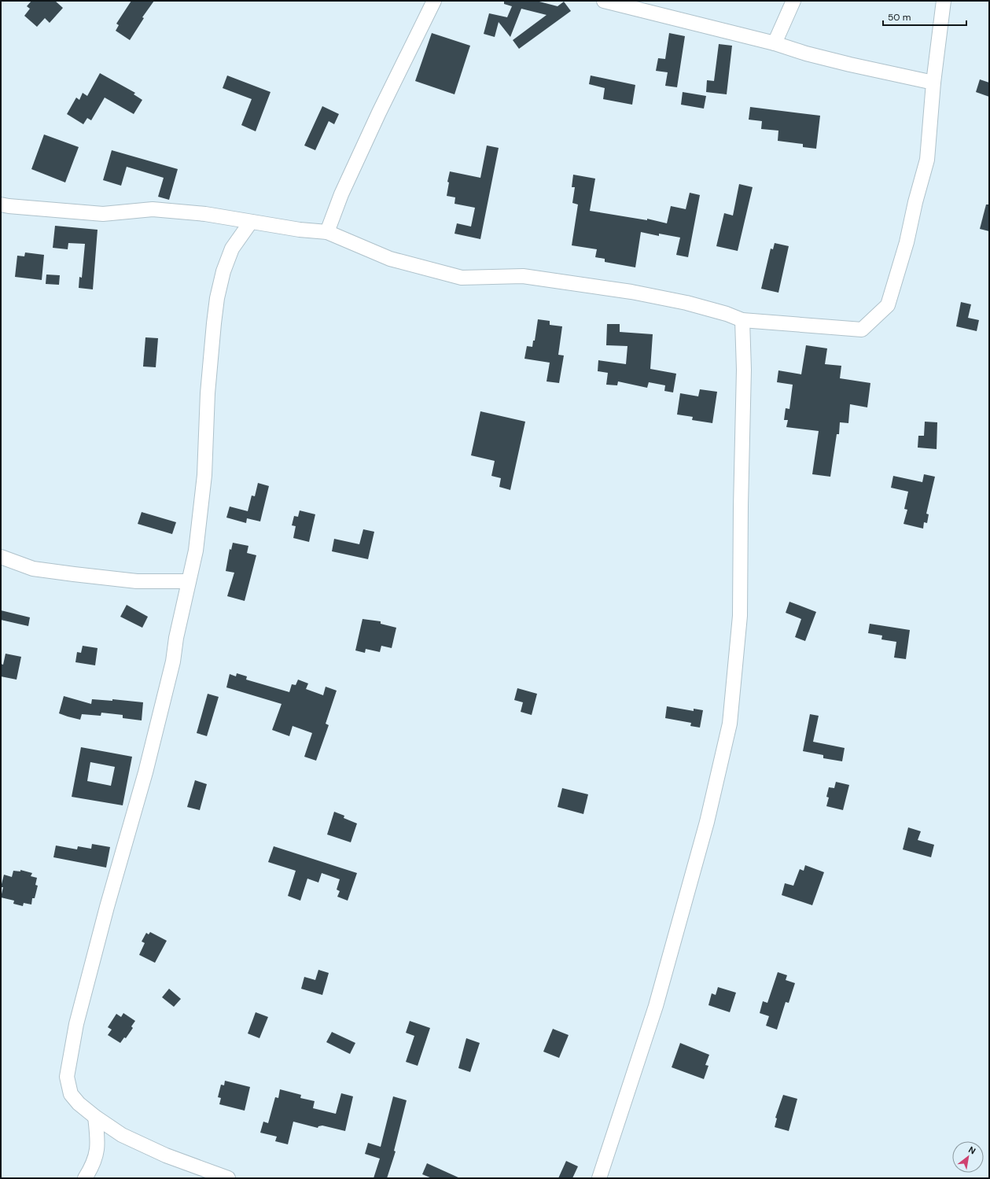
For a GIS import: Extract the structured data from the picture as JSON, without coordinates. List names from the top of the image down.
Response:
{
  "scale_bar": "50 m",
  "north": "top right"
}
